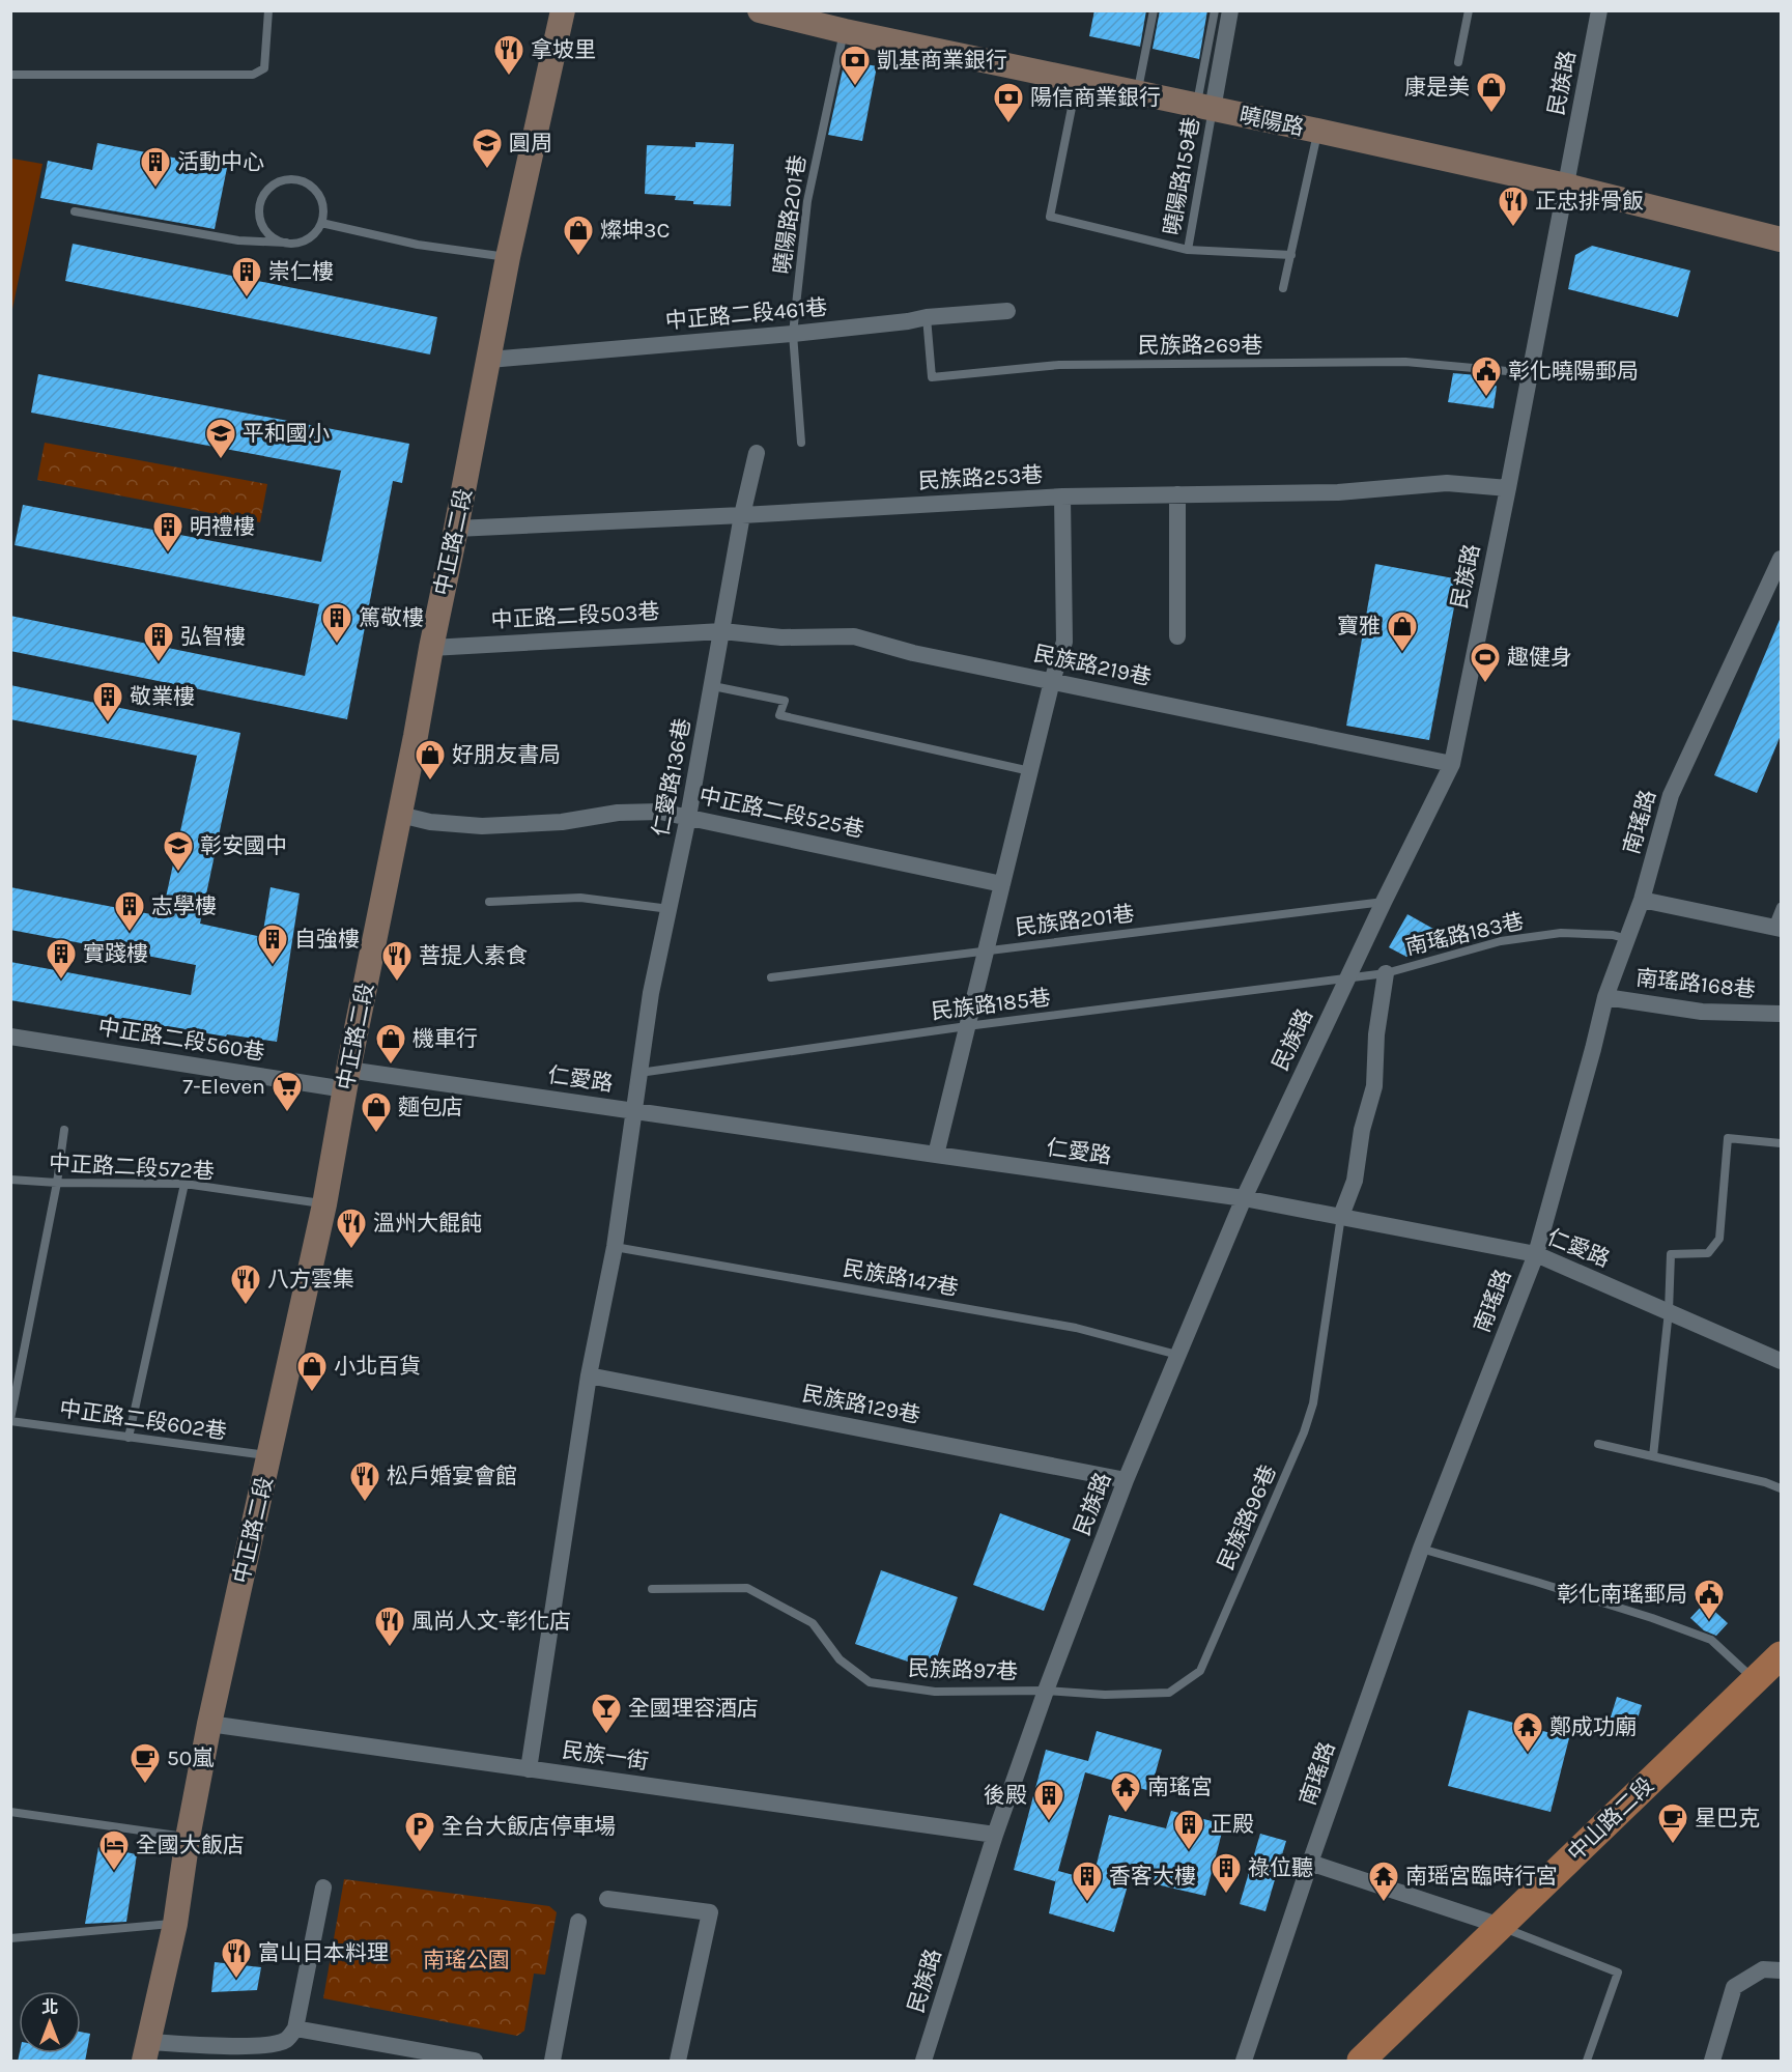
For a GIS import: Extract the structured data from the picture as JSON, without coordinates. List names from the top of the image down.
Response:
{
  "streets": {
    "main road": ["中山路二段"],
    "street": [
      "民族路",
      "曉陽路",
      "中正路二段461巷",
      "民族路253巷",
      "中正路二段",
      "中正路二段503巷",
      "民族路219巷",
      "仁愛路136巷",
      "中正路二段525巷",
      "南瑤路",
      "南瑤路168巷",
      "中正路二段560巷",
      "仁愛路",
      "民族路129巷",
      "民族一街"
    ],
    "lane": [
      "曉陽路159巷",
      "曉陽路201巷",
      "民族路269巷",
      "民族路201巷",
      "南瑤路183巷",
      "民族路185巷",
      "中正路二段572巷",
      "民族路147巷",
      "中正路二段602巷",
      "民族路96巷",
      "民族路97巷"
    ]
  },
  "crossings": [
    ["民族路", "曉陽路"],
    ["民族路", "民族路269巷"],
    ["民族路", "民族路253巷"],
    ["民族路", "民族路219巷"],
    ["民族路", "民族路201巷"],
    ["民族路", "南瑤路183巷"],
    ["民族路", "民族路185巷"],
    ["民族路", "仁愛路"],
    ["民族路", "民族路147巷"],
    ["民族路", "民族路129巷"],
    ["民族路", "民族路96巷"],
    ["民族路", "民族路97巷"],
    ["民族路", "民族一街"],
    ["曉陽路", "曉陽路159巷"],
    ["曉陽路", "曉陽路201巷"],
    ["曉陽路201巷", "中正路二段461巷"],
    ["中正路二段461巷", "民族路269巷"],
    ["中正路二段461巷", "中正路二段"],
    ["民族路253巷", "中正路二段"],
    ["民族路253巷", "仁愛路136巷"],
    ["中正路二段", "中正路二段503巷"],
    ["中正路二段", "中正路二段525巷"],
    ["中正路二段", "中正路二段560巷"],
    ["中正路二段", "仁愛路"],
    ["中正路二段", "中正路二段572巷"],
    ["中正路二段", "中正路二段602巷"],
    ["中正路二段", "民族一街"],
    ["中正路二段503巷", "民族路219巷"],
    ["中正路二段503巷", "仁愛路136巷"],
    ["民族路219巷", "仁愛路136巷"],
    ["仁愛路136巷", "中正路二段525巷"],
    ["仁愛路136巷", "民族路185巷"],
    ["仁愛路136巷", "仁愛路"],
    ["仁愛路136巷", "民族路147巷"],
    ["仁愛路136巷", "民族路129巷"],
    ["仁愛路136巷", "民族一街"],
    ["南瑤路", "南瑤路183巷"],
    ["南瑤路", "南瑤路168巷"],
    ["南瑤路", "仁愛路"],
    ["南瑤路183巷", "民族路185巷"],
    ["中正路二段560巷", "仁愛路"],
    ["仁愛路", "民族路96巷"],
    ["民族路96巷", "民族路97巷"]
  ],
  "parks": ["南瑤公園"],
  "places": {
    "restaurant": [
      "拿坡里",
      "正忠排骨飯",
      "菩提人素食",
      "溫州大餛飩",
      "八方雲集",
      "松戶婚宴會館",
      "風尚人文-彰化店",
      "富山日本料理"
    ],
    "bank": ["凱基商業銀行", "陽信商業銀行"],
    "shop": [
      "康是美",
      "燦坤3C",
      "寶雅",
      "好朋友書局",
      "機車行",
      "麵包店",
      "小北百貨"
    ],
    "school or university": ["圓周", "平和國小", "彰安國中"],
    "building": [
      "活動中心",
      "崇仁樓",
      "明禮樓",
      "篤敬樓",
      "弘智樓",
      "敬業樓",
      "志學樓",
      "自強樓",
      "實踐樓",
      "後殿",
      "正殿",
      "祿位聽",
      "香客大樓"
    ],
    "public building": ["彰化曉陽郵局", "彰化南瑤郵局"],
    "sports": ["趣健身"],
    "supermarket": ["7-Eleven"],
    "bar": ["全國理容酒店"],
    "temple": ["鄭成功廟", "南瑤宮", "南瑶宮臨時行宮"],
    "cafe": ["50嵐", "星巴克"],
    "parking": ["全台大飯店停車場"],
    "hotel": ["全國大飯店"]
  },
  "north": "top"
}
